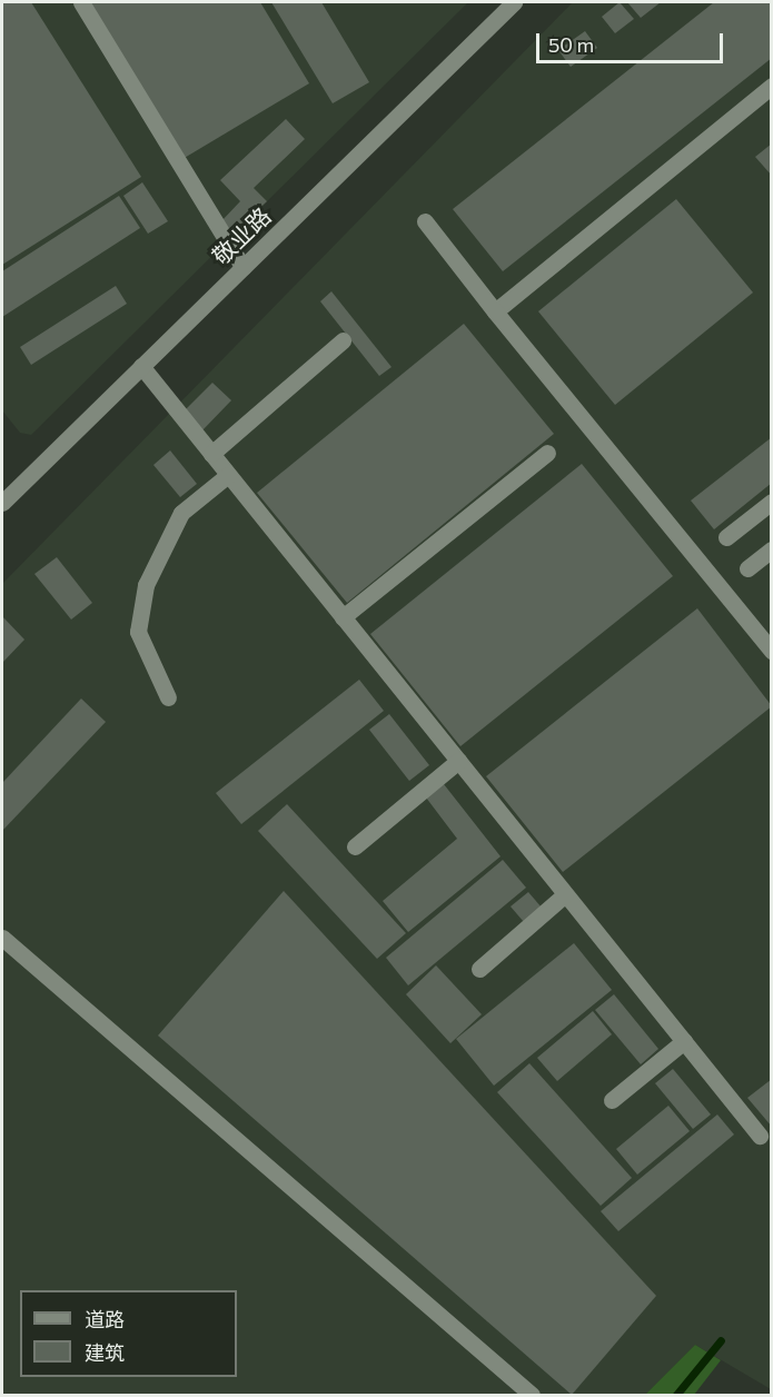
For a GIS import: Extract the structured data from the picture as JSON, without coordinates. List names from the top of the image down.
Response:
{
  "streets": {
    "street": ["敬业路"]
  },
  "legend": ["道路", "建筑"],
  "scale_bar": "50 m"
}
